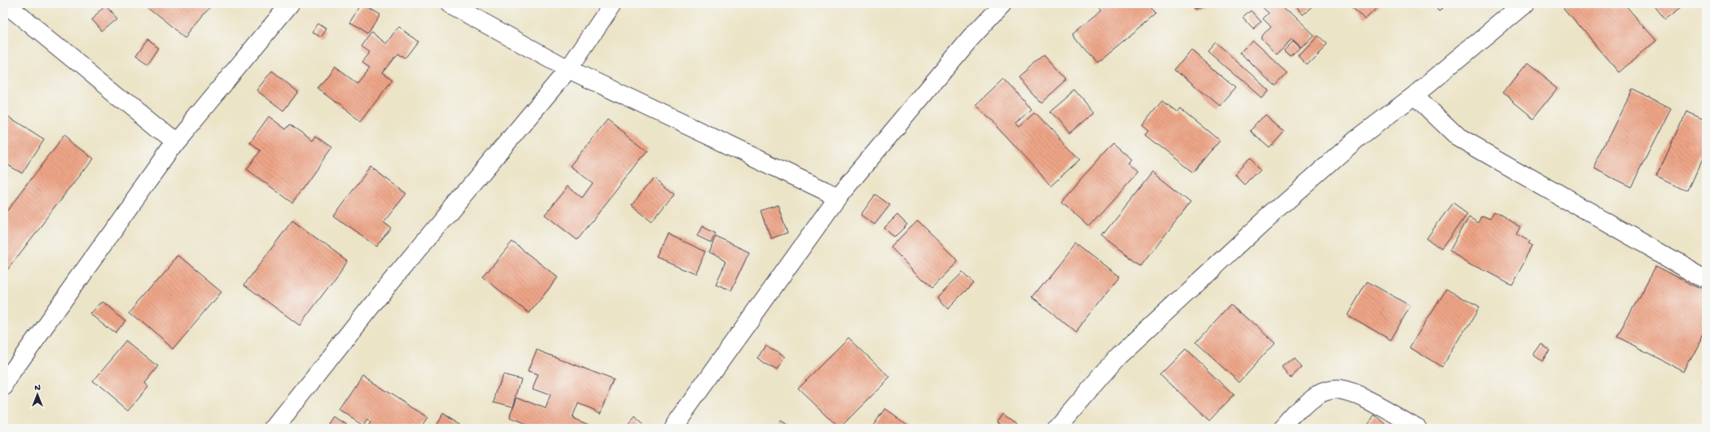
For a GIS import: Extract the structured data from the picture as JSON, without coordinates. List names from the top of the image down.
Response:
{
  "north": "top"
}
